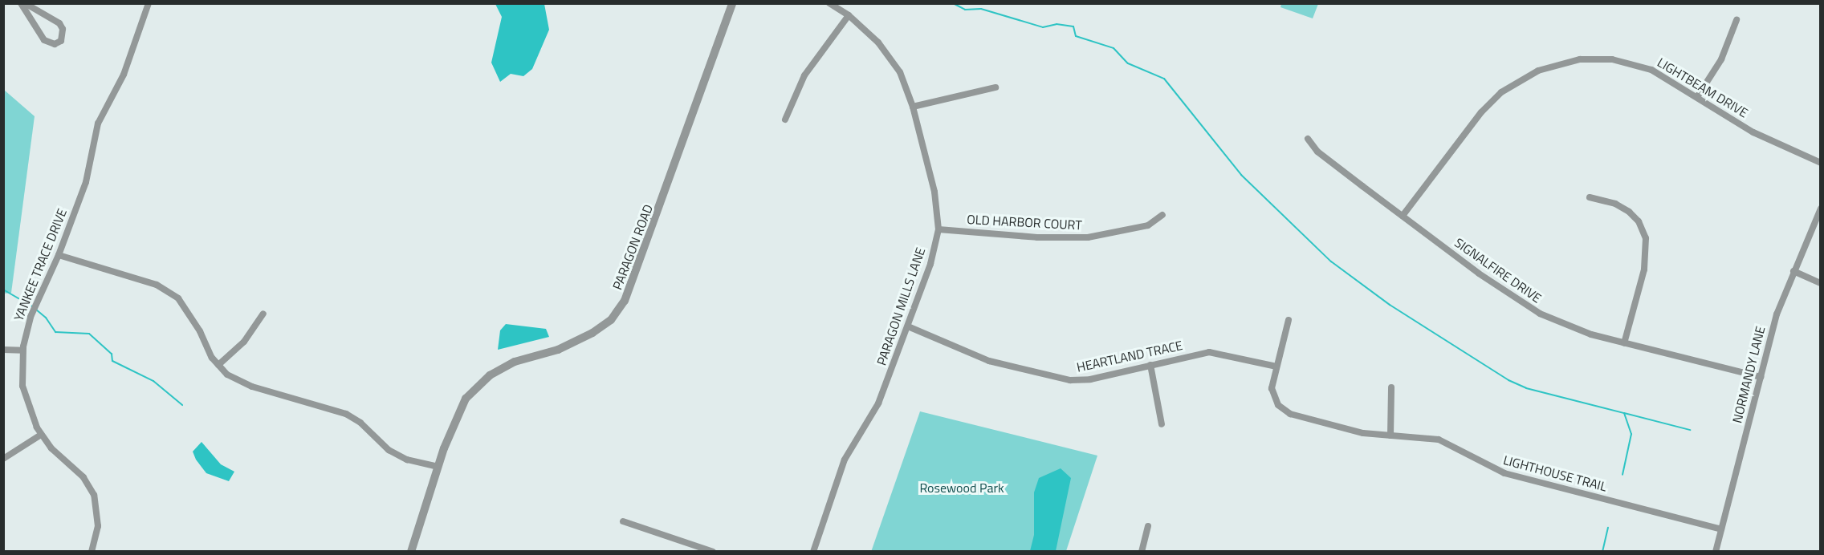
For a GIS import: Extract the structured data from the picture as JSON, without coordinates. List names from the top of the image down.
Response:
{
  "streets": {
    "street": [
      "LIGHTBEAM DRIVE",
      "OLD HARBOR COURT",
      "PARAGON ROAD",
      "YANKEE TRACE DRIVE",
      "SIGNALFIRE DRIVE",
      "PARAGON MILLS LANE",
      "HEARTLAND TRACE",
      "NORMANDY LANE",
      "LIGHTHOUSE TRAIL"
    ]
  },
  "crossings": [
    ["LIGHTBEAM DRIVE", "SIGNALFIRE DRIVE"],
    ["OLD HARBOR COURT", "PARAGON MILLS LANE"],
    ["SIGNALFIRE DRIVE", "NORMANDY LANE"],
    ["PARAGON MILLS LANE", "HEARTLAND TRACE"],
    ["HEARTLAND TRACE", "LIGHTHOUSE TRAIL"],
    ["NORMANDY LANE", "LIGHTHOUSE TRAIL"]
  ],
  "parks": ["Rosewood Park"]
}
